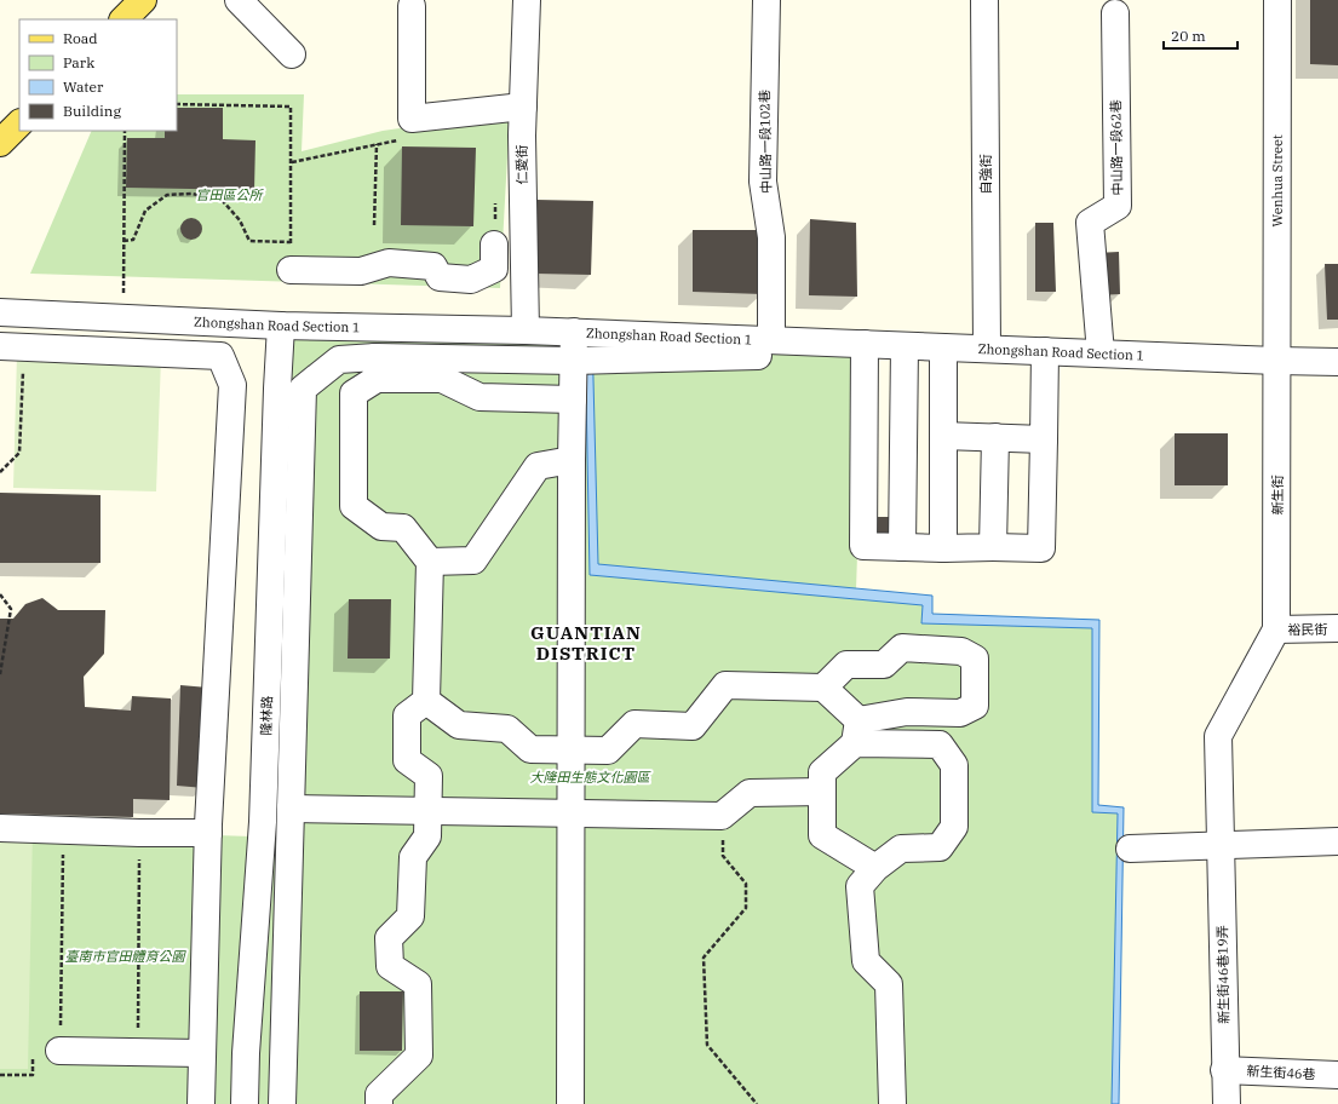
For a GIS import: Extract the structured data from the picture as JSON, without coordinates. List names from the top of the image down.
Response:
{
  "streets": {
    "street": [
      "中山路一段102巷",
      "中山路一段62巷",
      "仁愛街",
      "自強街",
      "Wenhua Street",
      "Zhongshan Road Section 1",
      "新生街",
      "裕民街",
      "隆林路",
      "新生街46巷19弄",
      "新生街46巷"
    ]
  },
  "crossings": [
    ["中山路一段102巷", "Zhongshan Road Section 1"],
    ["中山路一段62巷", "Zhongshan Road Section 1"],
    ["仁愛街", "Zhongshan Road Section 1"],
    ["自強街", "Zhongshan Road Section 1"],
    ["Wenhua Street", "Zhongshan Road Section 1"],
    ["Wenhua Street", "新生街"],
    ["Zhongshan Road Section 1", "新生街"],
    ["Zhongshan Road Section 1", "隆林路"],
    ["新生街", "裕民街"],
    ["新生街", "新生街46巷19弄"],
    ["裕民街", "新生街46巷19弄"],
    ["新生街46巷19弄", "新生街46巷"]
  ],
  "districts": ["GUANTIAN DISTRICT"],
  "parks": ["官田區公所", "大隆田生態文化園區", "臺南市官田體育公園"],
  "legend": [
    "Road",
    "Park",
    "Water",
    "Building"
  ],
  "scale_bar": "20 m"
}
